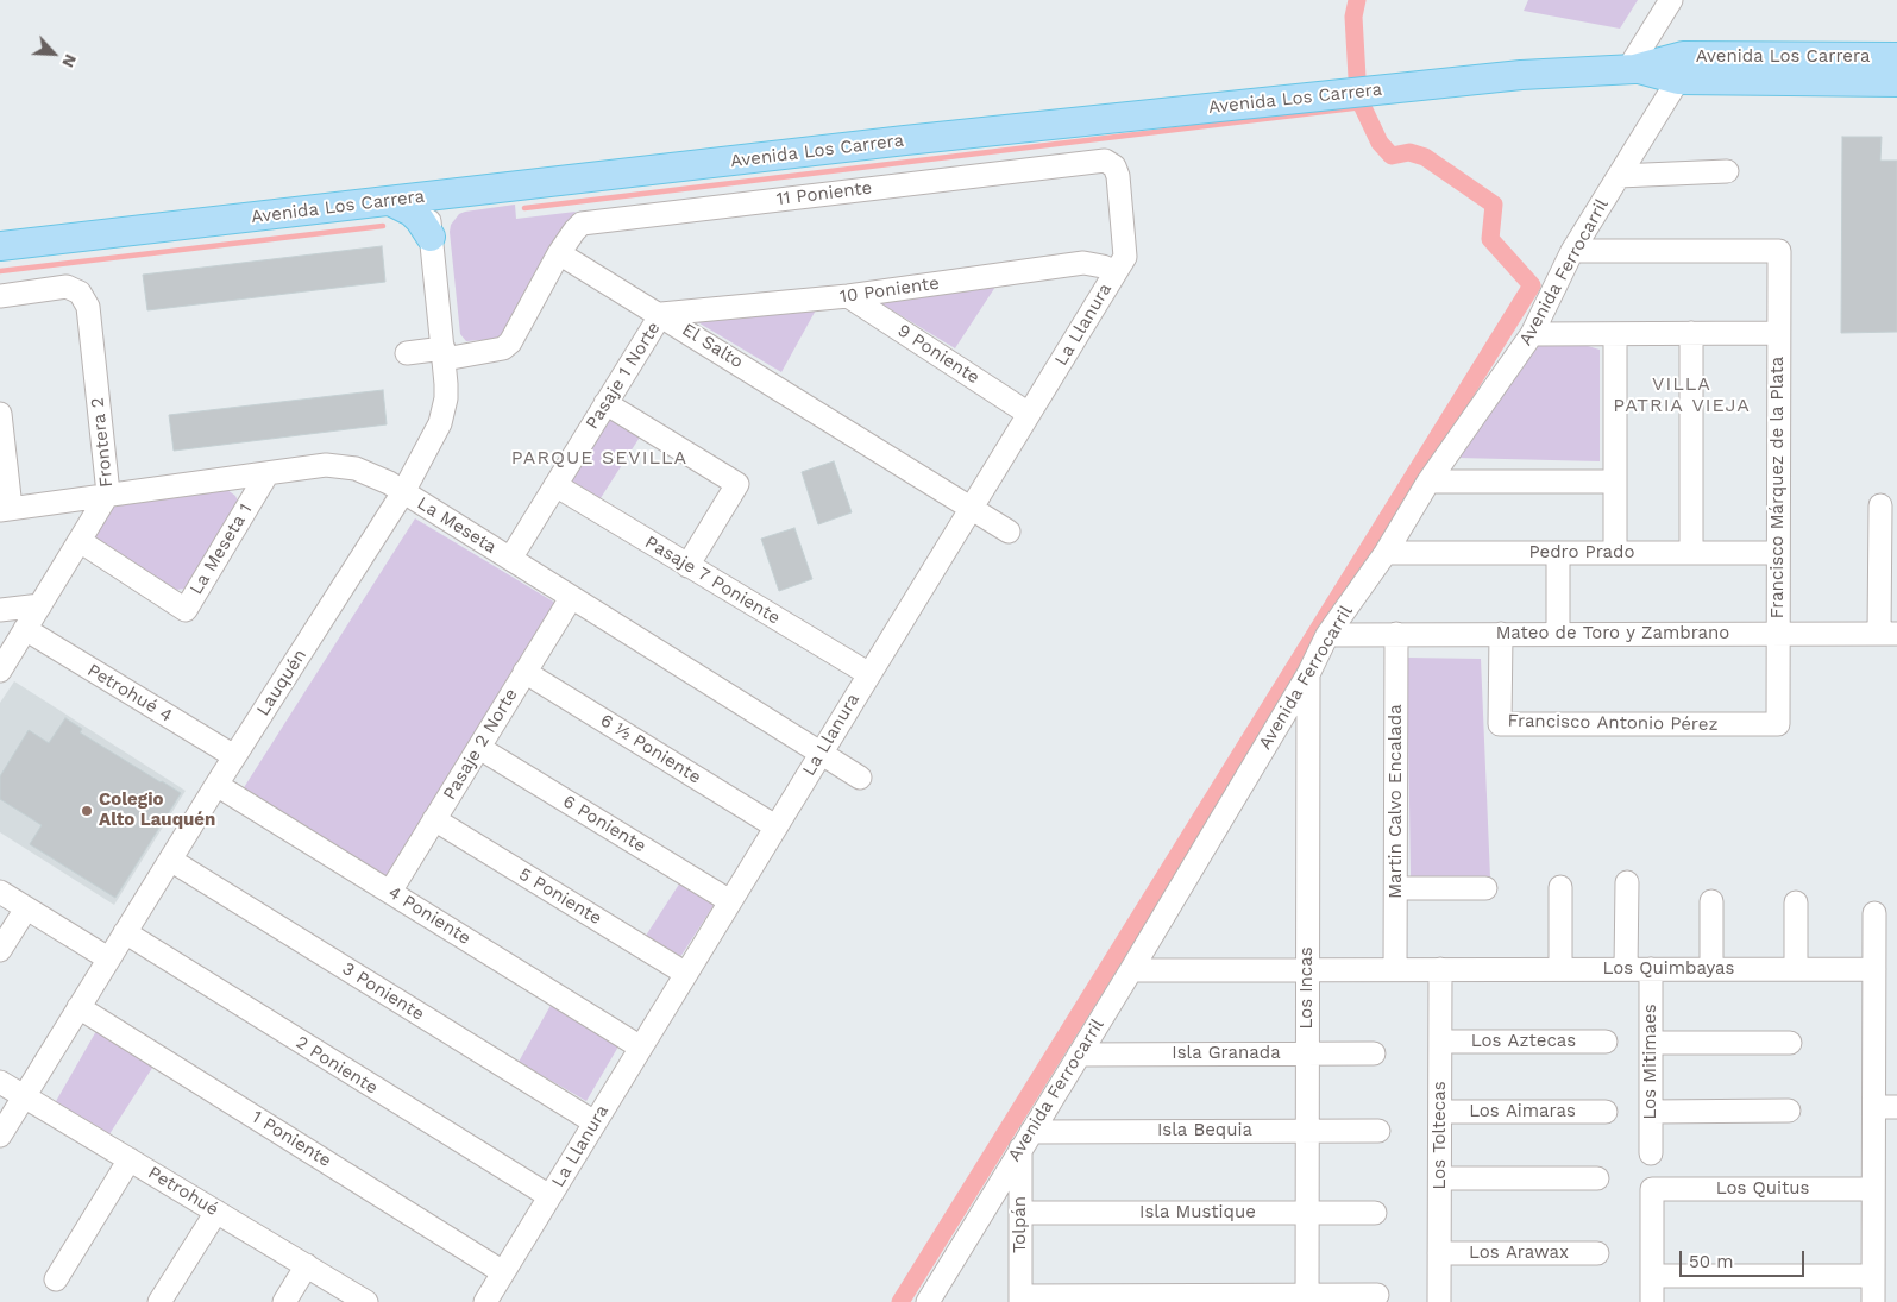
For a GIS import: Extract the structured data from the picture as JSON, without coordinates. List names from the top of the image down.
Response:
{
  "streets": {
    "main road": ["Avenida Los Carrera"],
    "street": [
      "11 Poniente",
      "Avenida Ferrocarril",
      "10 Poniente",
      "La Llanura",
      "El Salto",
      "9 Poniente",
      "Pasaje 1 Norte",
      "Frontera 2",
      "Francisco Márquez de la Plata",
      "La Meseta",
      "La Meseta 1",
      "Pedro Prado",
      "Pasaje 7 Poniente",
      "Mateo de Toro y Zambrano",
      "Lauquén",
      "Petrohué 4",
      "Francisco Antonio Pérez",
      "Pasaje 2 Norte",
      "6 ½ Poniente",
      "Martin Calvo Encalada",
      "6 Poniente",
      "5 Poniente",
      "4 Poniente",
      "Los Quimbayas",
      "Los Incas",
      "3 Poniente",
      "Los Aztecas",
      "Isla Granada",
      "Los Mitimaes",
      "2 Poniente",
      "Los Aimaras",
      "Isla Bequia",
      "Los Toltecas",
      "1 Poniente",
      "Los Quitus",
      "Petrohué",
      "Isla Mustique",
      "Tolpán",
      "Los Arawax"
    ]
  },
  "crossings": [
    ["Avenida Los Carrera", "Avenida Ferrocarril"],
    ["Avenida Los Carrera", "Lauquén"],
    ["11 Poniente", "La Llanura"],
    ["11 Poniente", "El Salto"],
    ["Avenida Ferrocarril", "Francisco Márquez de la Plata"],
    ["Avenida Ferrocarril", "Pedro Prado"],
    ["Avenida Ferrocarril", "Mateo de Toro y Zambrano"],
    ["Avenida Ferrocarril", "Los Quimbayas"],
    ["Avenida Ferrocarril", "Los Incas"],
    ["Avenida Ferrocarril", "Isla Granada"],
    ["Avenida Ferrocarril", "Isla Bequia"],
    ["Avenida Ferrocarril", "Tolpán"],
    ["10 Poniente", "La Llanura"],
    ["10 Poniente", "El Salto"],
    ["10 Poniente", "9 Poniente"],
    ["10 Poniente", "Pasaje 1 Norte"],
    ["La Llanura", "El Salto"],
    ["La Llanura", "9 Poniente"],
    ["La Llanura", "La Meseta"],
    ["La Llanura", "Pasaje 7 Poniente"],
    ["La Llanura", "6 ½ Poniente"],
    ["La Llanura", "6 Poniente"],
    ["La Llanura", "5 Poniente"],
    ["La Llanura", "4 Poniente"],
    ["La Llanura", "3 Poniente"],
    ["La Llanura", "2 Poniente"],
    ["La Llanura", "1 Poniente"],
    ["El Salto", "Pasaje 1 Norte"],
    ["Pasaje 1 Norte", "La Meseta"],
    ["Pasaje 1 Norte", "Pasaje 7 Poniente"],
    ["Frontera 2", "La Meseta"],
    ["Frontera 2", "La Meseta 1"],
    ["Frontera 2", "Petrohué 4"],
    ["Francisco Márquez de la Plata", "Pedro Prado"],
    ["Francisco Márquez de la Plata", "Mateo de Toro y Zambrano"],
    ["Francisco Márquez de la Plata", "Francisco Antonio Pérez"],
    ["La Meseta", "La Meseta 1"],
    ["La Meseta", "Lauquén"],
    ["La Meseta", "Pasaje 2 Norte"],
    ["Mateo de Toro y Zambrano", "Francisco Antonio Pérez"],
    ["Mateo de Toro y Zambrano", "Martin Calvo Encalada"],
    ["Lauquén", "Petrohué 4"],
    ["Lauquén", "4 Poniente"],
    ["Lauquén", "3 Poniente"],
    ["Lauquén", "2 Poniente"],
    ["Lauquén", "1 Poniente"],
    ["Lauquén", "Petrohué"],
    ["Pasaje 2 Norte", "6 ½ Poniente"],
    ["Pasaje 2 Norte", "6 Poniente"],
    ["Pasaje 2 Norte", "5 Poniente"],
    ["Pasaje 2 Norte", "4 Poniente"],
    ["Martin Calvo Encalada", "Los Quimbayas"],
    ["Los Quimbayas", "Los Incas"],
    ["Los Quimbayas", "Los Mitimaes"],
    ["Los Quimbayas", "Los Toltecas"],
    ["Los Incas", "Isla Granada"],
    ["Los Incas", "Isla Bequia"],
    ["Los Incas", "Isla Mustique"],
    ["Los Aztecas", "Los Toltecas"],
    ["Los Aimaras", "Los Toltecas"],
    ["Isla Bequia", "Tolpán"],
    ["Los Toltecas", "Los Arawax"],
    ["Isla Mustique", "Tolpán"]
  ],
  "districts": ["VILLA PATRIA VIEJA", "PARQUE SEVILLA"],
  "places": ["Colegio Alto Lauquén"],
  "scale_bar": "50 m",
  "north": "bottom right"
}
